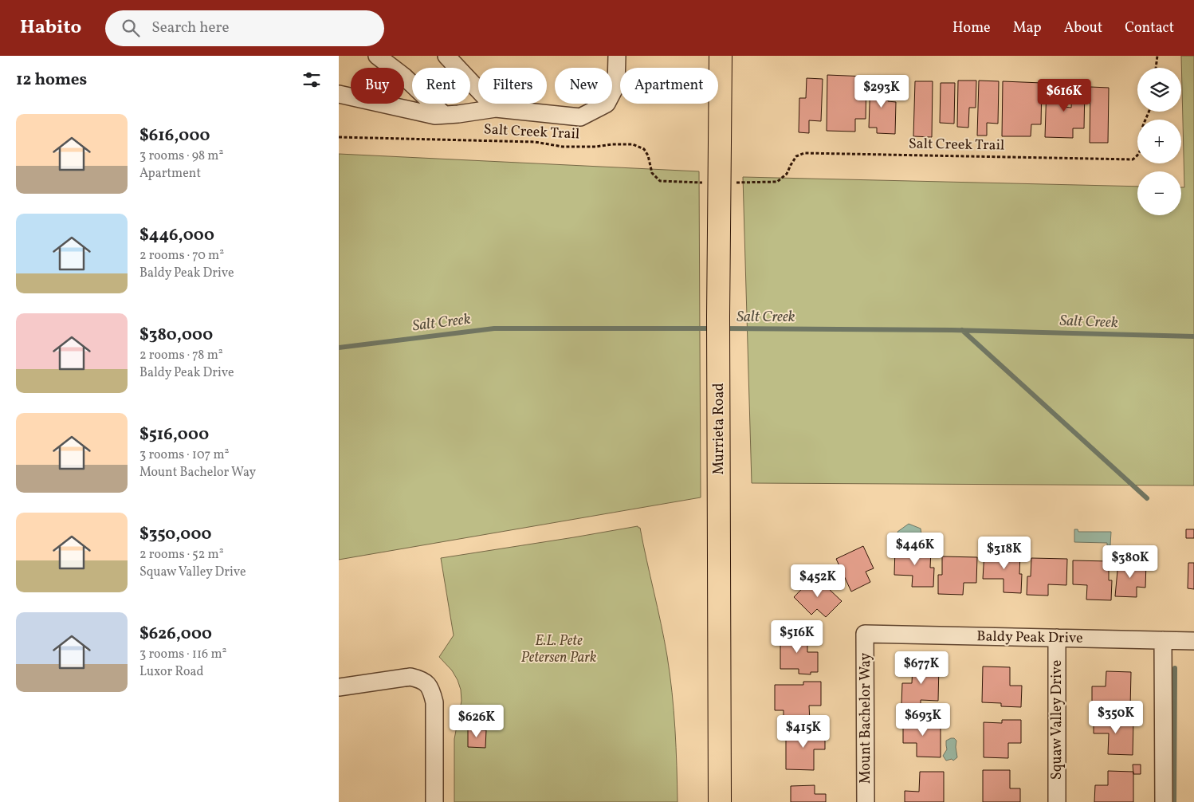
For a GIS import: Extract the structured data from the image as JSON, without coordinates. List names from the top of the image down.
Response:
{
  "streets": {
    "main road": ["Murrieta Road"],
    "street": ["Baldy Peak Drive", "Mount Bachelor Way", "Squaw Valley Drive"],
    "path": ["Salt Creek Trail"]
  },
  "crossings": [
    ["Baldy Peak Drive", "Mount Bachelor Way"],
    ["Baldy Peak Drive", "Squaw Valley Drive"]
  ],
  "water": ["Salt Creek"],
  "parks": ["E.L. Pete Petersen Park"],
  "page": {
    "header": "Habito",
    "search": "Search here",
    "nav": [
      "Home",
      "Map",
      "About",
      "Contact"
    ],
    "heading": "12 homes",
    "map_buttons": ["+", "−"],
    "chip": [
      "Buy",
      "Rent",
      "Filters",
      "New",
      "Apartment"
    ],
    "price": [
      "$293K",
      "$616K",
      "$446K",
      "$318K",
      "$380K",
      "$452K",
      "$516K",
      "$677K",
      "$350K",
      "$693K",
      "$626K",
      "$415K"
    ],
    "list": [
      {
        "name": "$616,000",
        "note": "3 rooms · 98 m² · Apartment"
      },
      {
        "name": "$446,000",
        "note": "2 rooms · 70 m² · Baldy Peak Drive"
      },
      {
        "name": "$380,000",
        "note": "2 rooms · 78 m² · Baldy Peak Drive"
      },
      {
        "name": "$516,000",
        "note": "3 rooms · 107 m² · Mount Bachelor Way"
      },
      {
        "name": "$350,000",
        "note": "2 rooms · 52 m² · Squaw Valley Drive"
      },
      {
        "name": "$626,000",
        "note": "3 rooms · 116 m² · Luxor Road"
      }
    ]
  }
}
